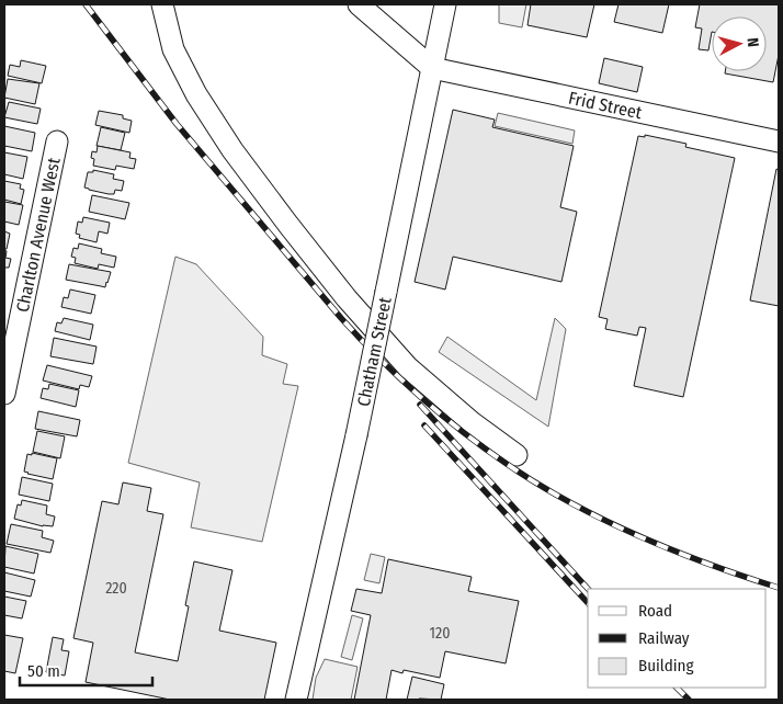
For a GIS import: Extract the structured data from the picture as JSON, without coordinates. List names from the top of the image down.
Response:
{
  "streets": {
    "street": ["Frid Street", "Charlton Avenue West", "Chatham Street"]
  },
  "crossings": [
    ["Frid Street", "Chatham Street"]
  ],
  "house_numbers": ["220", "120"],
  "legend": ["Road", "Railway", "Building"],
  "scale_bar": "50 m",
  "north": "right"
}
